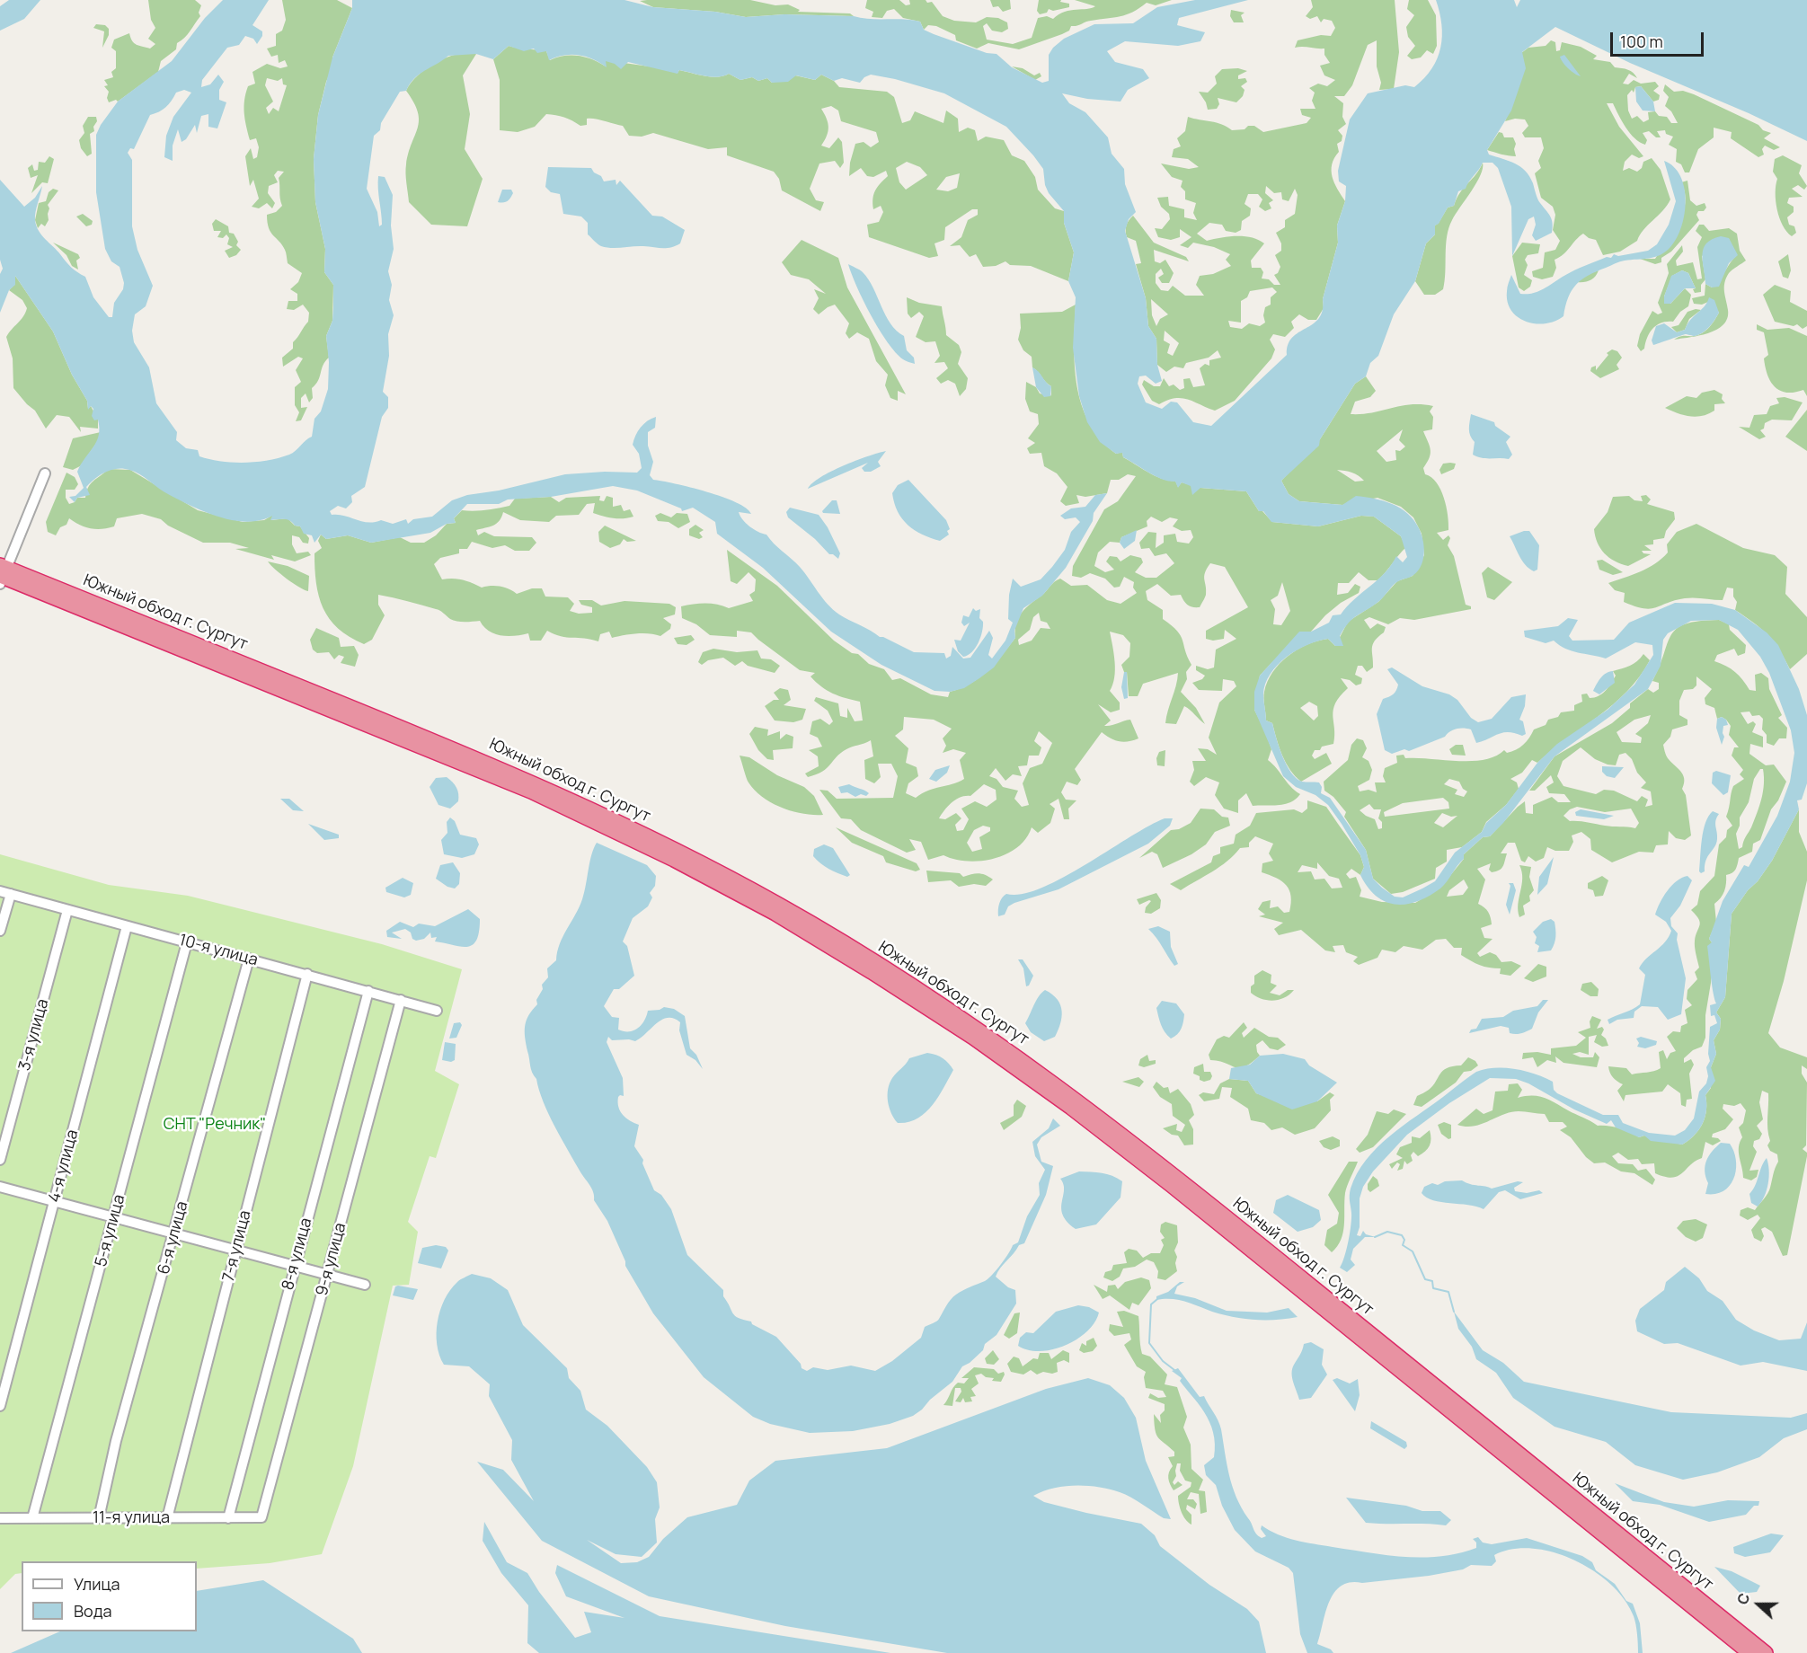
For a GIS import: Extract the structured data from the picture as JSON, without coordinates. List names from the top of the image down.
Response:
{
  "streets": {
    "highway": ["Южный обход г. Сургут"],
    "street": [
      "10-я улица",
      "3-я улица",
      "4-я улица",
      "5-я улица",
      "6-я улица",
      "7-я улица",
      "8-я улица",
      "9-я улица",
      "11-я улица"
    ]
  },
  "crossings": [
    ["10-я улица", "3-я улица"],
    ["10-я улица", "4-я улица"],
    ["10-я улица", "5-я улица"],
    ["10-я улица", "6-я улица"],
    ["10-я улица", "7-я улица"],
    ["10-я улица", "8-я улица"],
    ["10-я улица", "9-я улица"],
    ["5-я улица", "11-я улица"],
    ["6-я улица", "11-я улица"],
    ["7-я улица", "11-я улица"],
    ["8-я улица", "11-я улица"],
    ["9-я улица", "11-я улица"]
  ],
  "parks": ["СНТ \"Речник\""],
  "legend": ["Улица", "Вода"],
  "scale_bar": "100 m",
  "north": "left"
}
